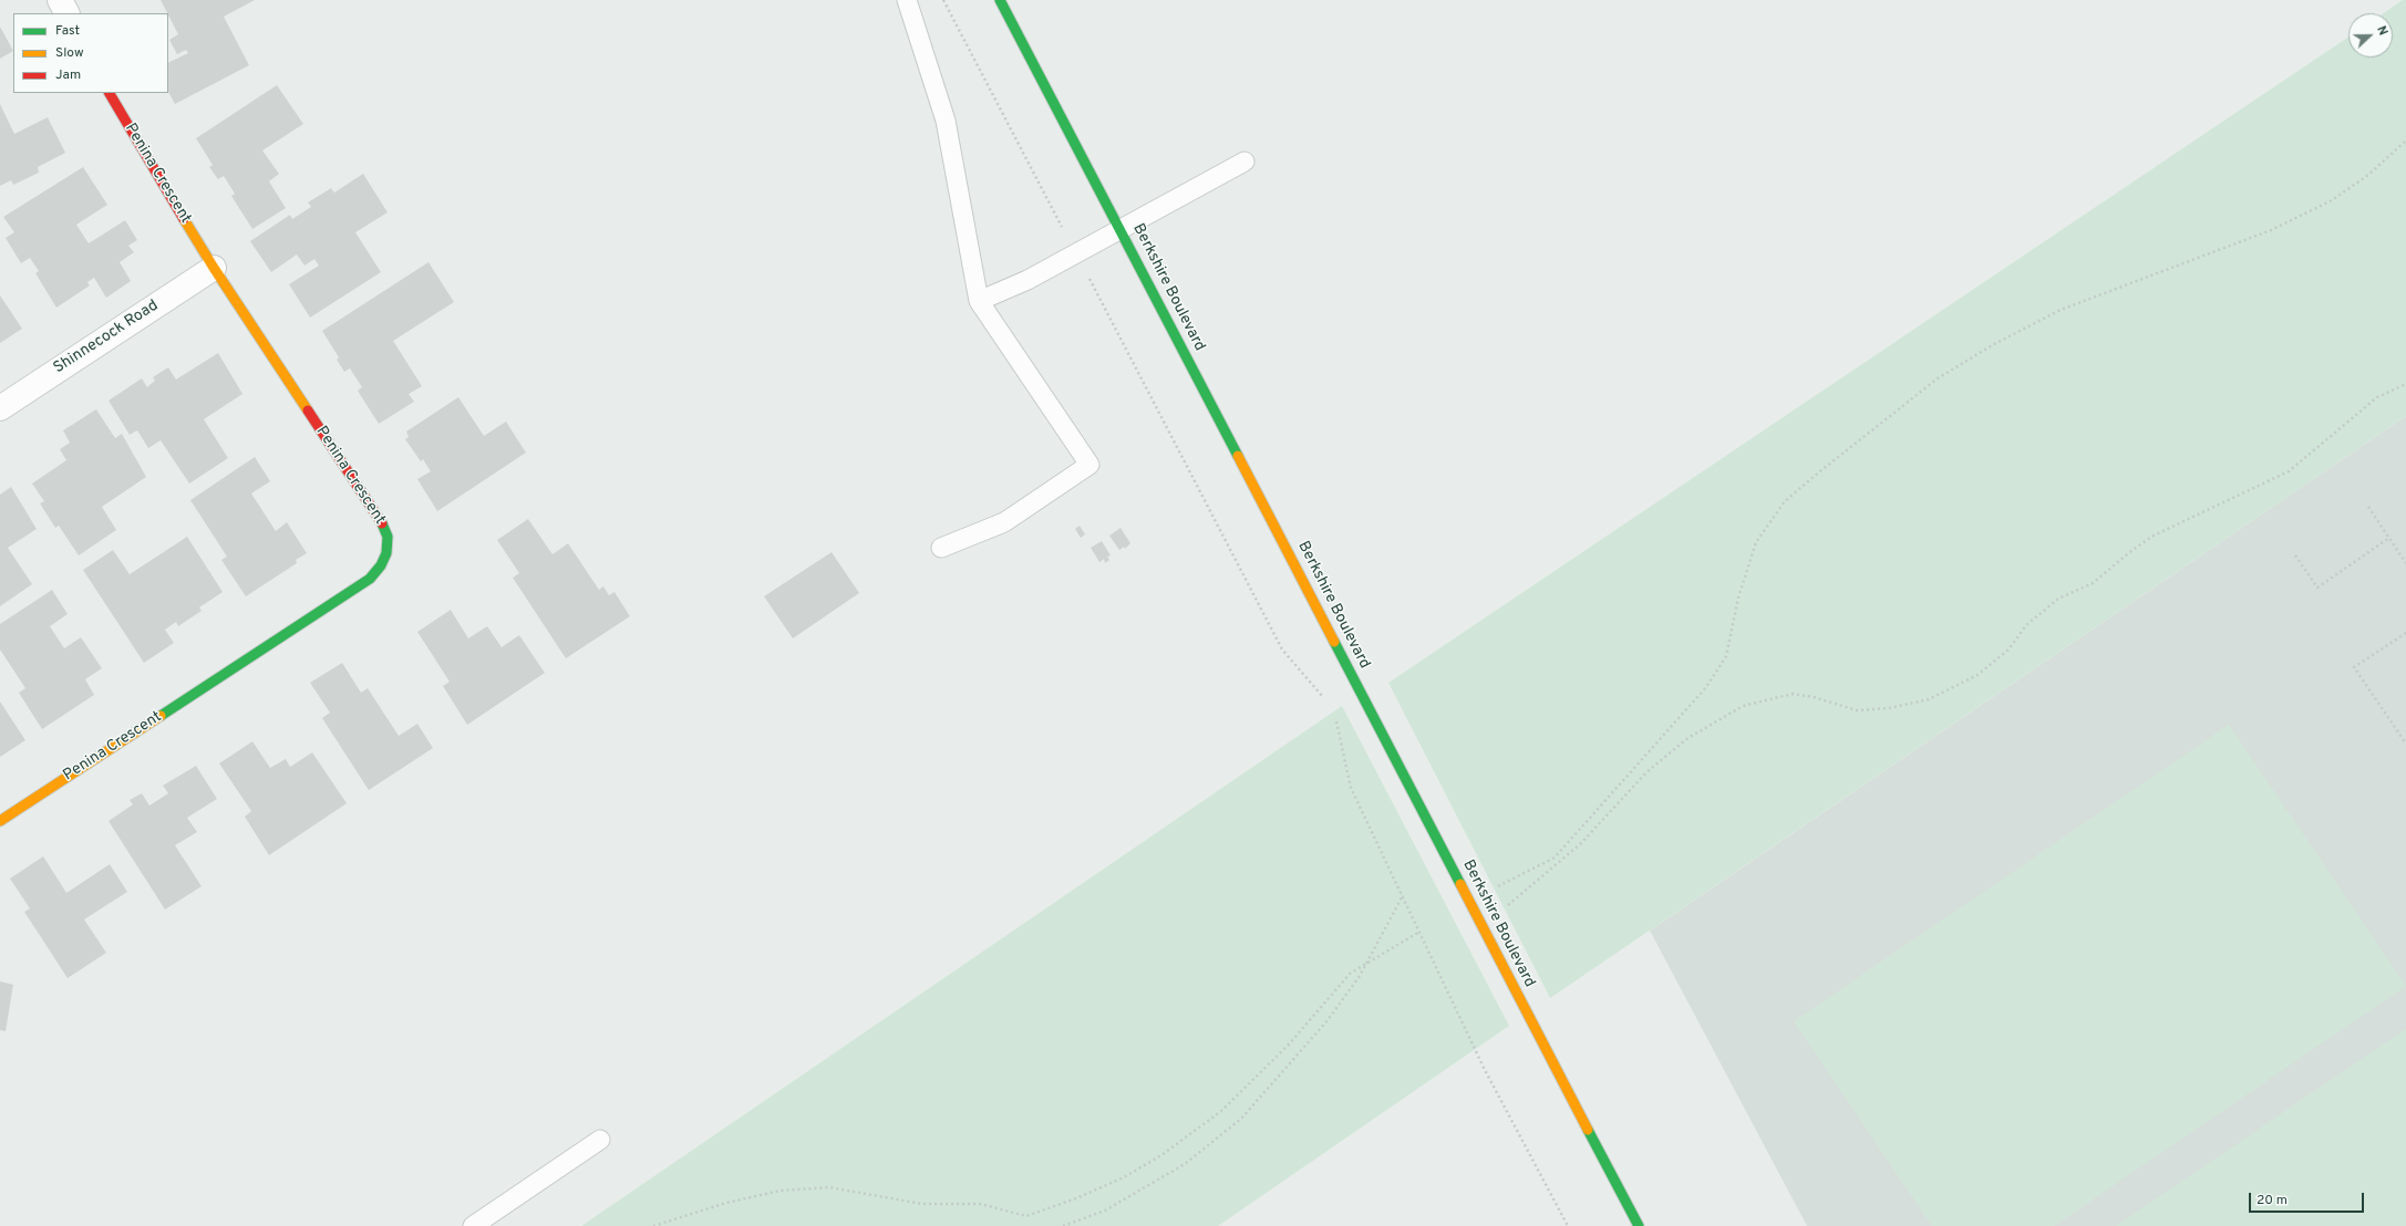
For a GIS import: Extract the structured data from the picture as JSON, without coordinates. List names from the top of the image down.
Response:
{
  "streets": {
    "street": ["Penina Crescent", "Berkshire Boulevard", "Shinnecock Road"]
  },
  "crossings": [
    ["Penina Crescent", "Shinnecock Road"]
  ],
  "legend": ["Fast", "Slow", "Jam"],
  "scale_bar": "20 m",
  "north": "right"
}
